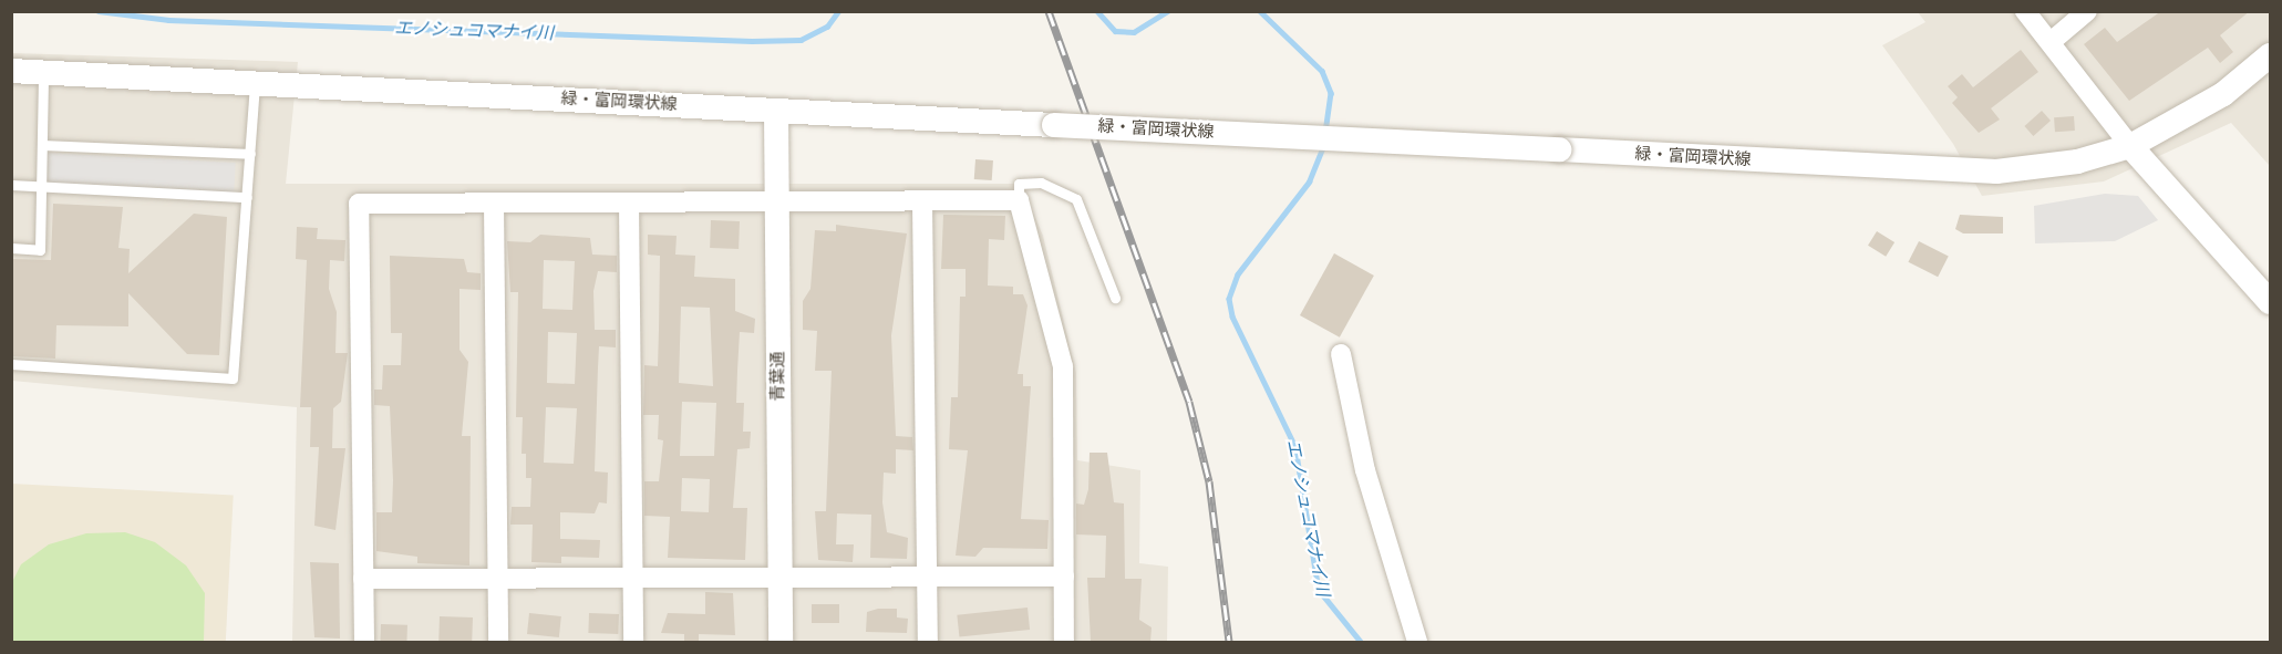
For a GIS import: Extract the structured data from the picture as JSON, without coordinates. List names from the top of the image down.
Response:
{
  "streets": {
    "street": ["緑・富岡環状線", "青葉通"]
  },
  "crossings": [
    ["緑・富岡環状線", "青葉通"]
  ],
  "water": ["エノシュコマナイ川"]
}
